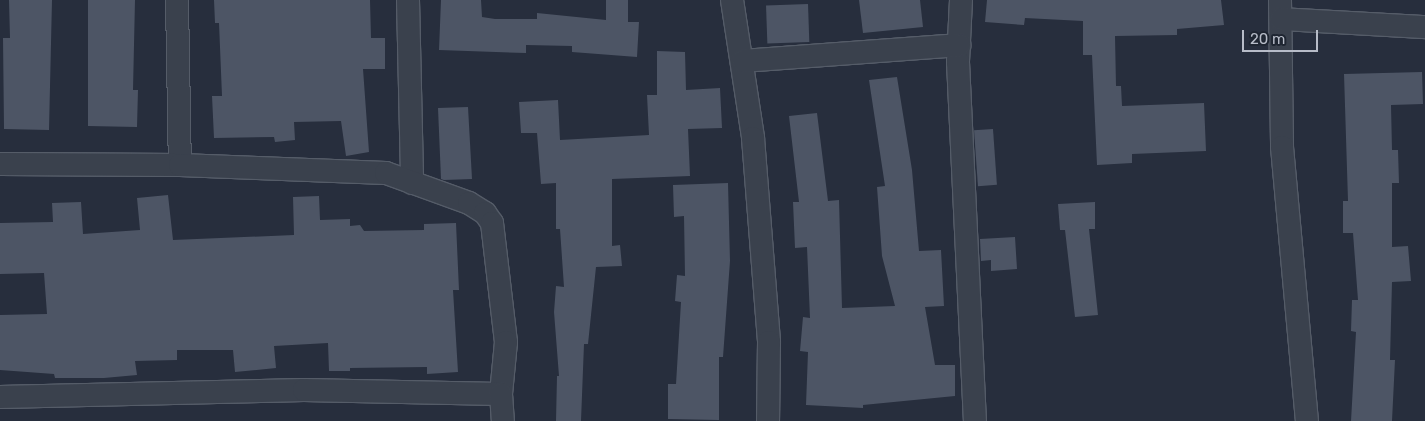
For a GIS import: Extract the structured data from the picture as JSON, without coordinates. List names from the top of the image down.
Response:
{
  "scale_bar": "20 m"
}
